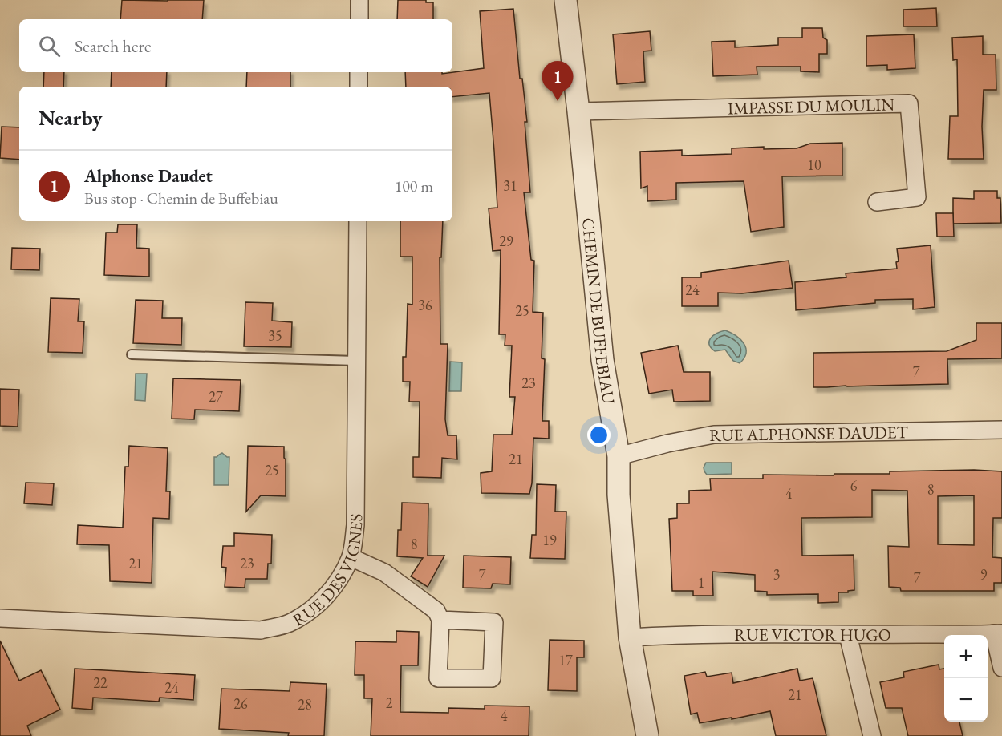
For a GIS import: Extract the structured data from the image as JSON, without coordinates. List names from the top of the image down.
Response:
{
  "streets": {
    "street": [
      "IMPASSE DU MOULIN",
      "CHEMIN DE BUFFEBIAU",
      "RUE ALPHONSE DAUDET",
      "RUE DES VIGNES",
      "RUE VICTOR HUGO"
    ]
  },
  "crossings": [
    ["IMPASSE DU MOULIN", "CHEMIN DE BUFFEBIAU"],
    ["CHEMIN DE BUFFEBIAU", "RUE ALPHONSE DAUDET"],
    ["CHEMIN DE BUFFEBIAU", "RUE VICTOR HUGO"]
  ],
  "house_numbers": [
    "10",
    "31",
    "29",
    "24",
    "36",
    "25",
    "35",
    "7",
    "23",
    "27",
    "21",
    "25",
    "6",
    "8",
    "4",
    "19",
    "8",
    "21",
    "23",
    "7",
    "3",
    "9",
    "7",
    "1",
    "17",
    "22",
    "24",
    "21",
    "2",
    "26",
    "28",
    "4"
  ],
  "page": {
    "search": "Search here",
    "pins": "1",
    "heading": "Nearby",
    "list": [
      {
        "mark": "1",
        "name": "Alphonse Daudet",
        "note": "Bus stop · Chemin de Buffebiau",
        "value": "100 m"
      }
    ],
    "map_buttons": ["+", "−"]
  }
}
